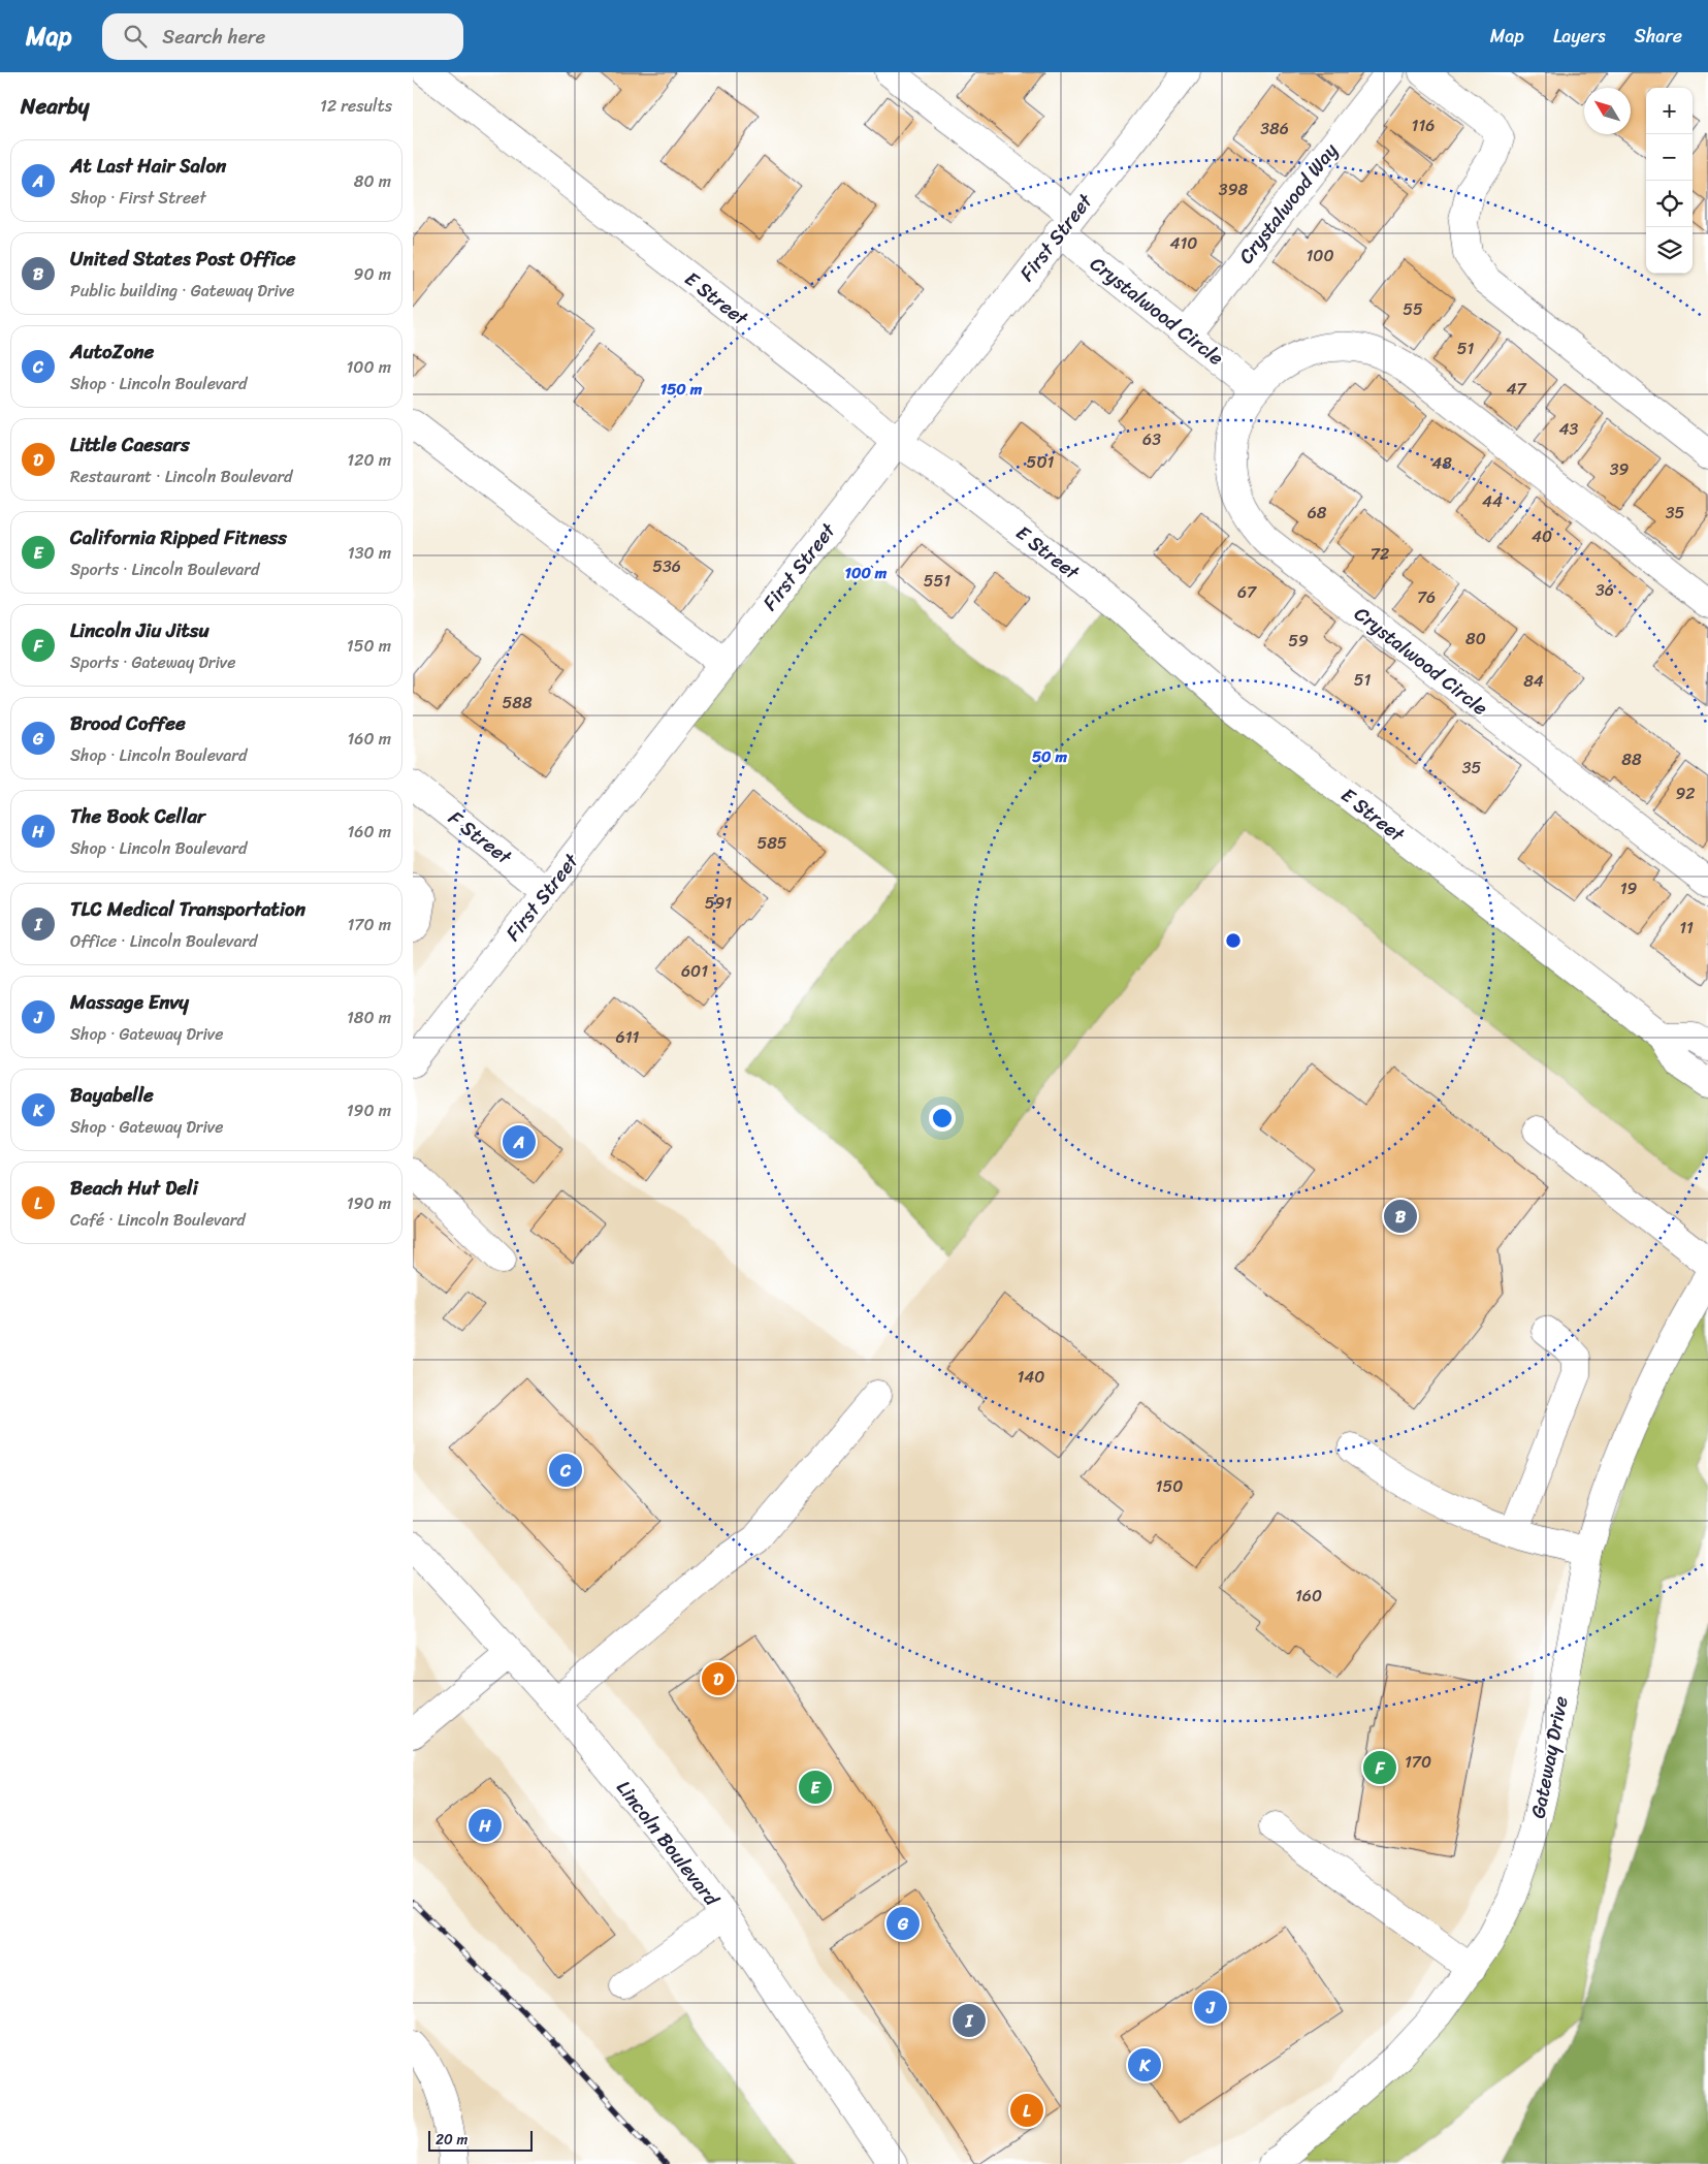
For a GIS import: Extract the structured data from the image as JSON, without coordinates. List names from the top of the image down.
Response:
{
  "streets": {
    "street": [
      "Crystalwood Way",
      "First Street",
      "E Street",
      "Crystalwood Circle",
      "F Street",
      "Gateway Drive",
      "Lincoln Boulevard"
    ]
  },
  "crossings": [
    ["Crystalwood Way", "Crystalwood Circle"],
    ["First Street", "E Street"],
    ["First Street", "Crystalwood Circle"],
    ["First Street", "F Street"]
  ],
  "house_numbers": [
    "116",
    "386",
    "398",
    "410",
    "100",
    "55",
    "51",
    "47",
    "43",
    "63",
    "501",
    "48",
    "39",
    "44",
    "68",
    "35",
    "40",
    "72",
    "536",
    "551",
    "36",
    "67",
    "76",
    "80",
    "59",
    "51",
    "84",
    "588",
    "88",
    "35",
    "92",
    "585",
    "19",
    "591",
    "11",
    "601",
    "611",
    "140",
    "150",
    "160",
    "170"
  ],
  "scale_bar": "20 m",
  "north": "top left",
  "page": {
    "header": "Map",
    "search": "Search here",
    "nav": ["Map", "Layers", "Share"],
    "heading": ["Nearby", "12 results"],
    "map_buttons": ["+", "−"],
    "list": [
      {
        "mark": "A",
        "name": "At Last Hair Salon",
        "note": "Shop · First Street",
        "value": "80 m"
      },
      {
        "mark": "B",
        "name": "United States Post Office",
        "note": "Public building · Gateway Drive",
        "value": "90 m"
      },
      {
        "mark": "C",
        "name": "AutoZone",
        "note": "Shop · Lincoln Boulevard",
        "value": "100 m"
      },
      {
        "mark": "D",
        "name": "Little Caesars",
        "note": "Restaurant · Lincoln Boulevard",
        "value": "120 m"
      },
      {
        "mark": "E",
        "name": "California Ripped Fitness",
        "note": "Sports · Lincoln Boulevard",
        "value": "130 m"
      },
      {
        "mark": "F",
        "name": "Lincoln Jiu Jitsu",
        "note": "Sports · Gateway Drive",
        "value": "150 m"
      },
      {
        "mark": "G",
        "name": "Brood Coffee",
        "note": "Shop · Lincoln Boulevard",
        "value": "160 m"
      },
      {
        "mark": "H",
        "name": "The Book Cellar",
        "note": "Shop · Lincoln Boulevard",
        "value": "160 m"
      },
      {
        "mark": "I",
        "name": "TLC Medical Transportation",
        "note": "Office · Lincoln Boulevard",
        "value": "170 m"
      },
      {
        "mark": "J",
        "name": "Massage Envy",
        "note": "Shop · Gateway Drive",
        "value": "180 m"
      },
      {
        "mark": "K",
        "name": "Bayabelle",
        "note": "Shop · Gateway Drive",
        "value": "190 m"
      },
      {
        "mark": "L",
        "name": "Beach Hut Deli",
        "note": "Café · Lincoln Boulevard",
        "value": "190 m"
      }
    ],
    "pins": [
      "A",
      "B",
      "C",
      "D",
      "F",
      "E",
      "H",
      "G",
      "J",
      "I",
      "K",
      "L"
    ],
    "scale": "20 m"
  },
  "rings": ["150 m", "100 m", "50 m"]
}
